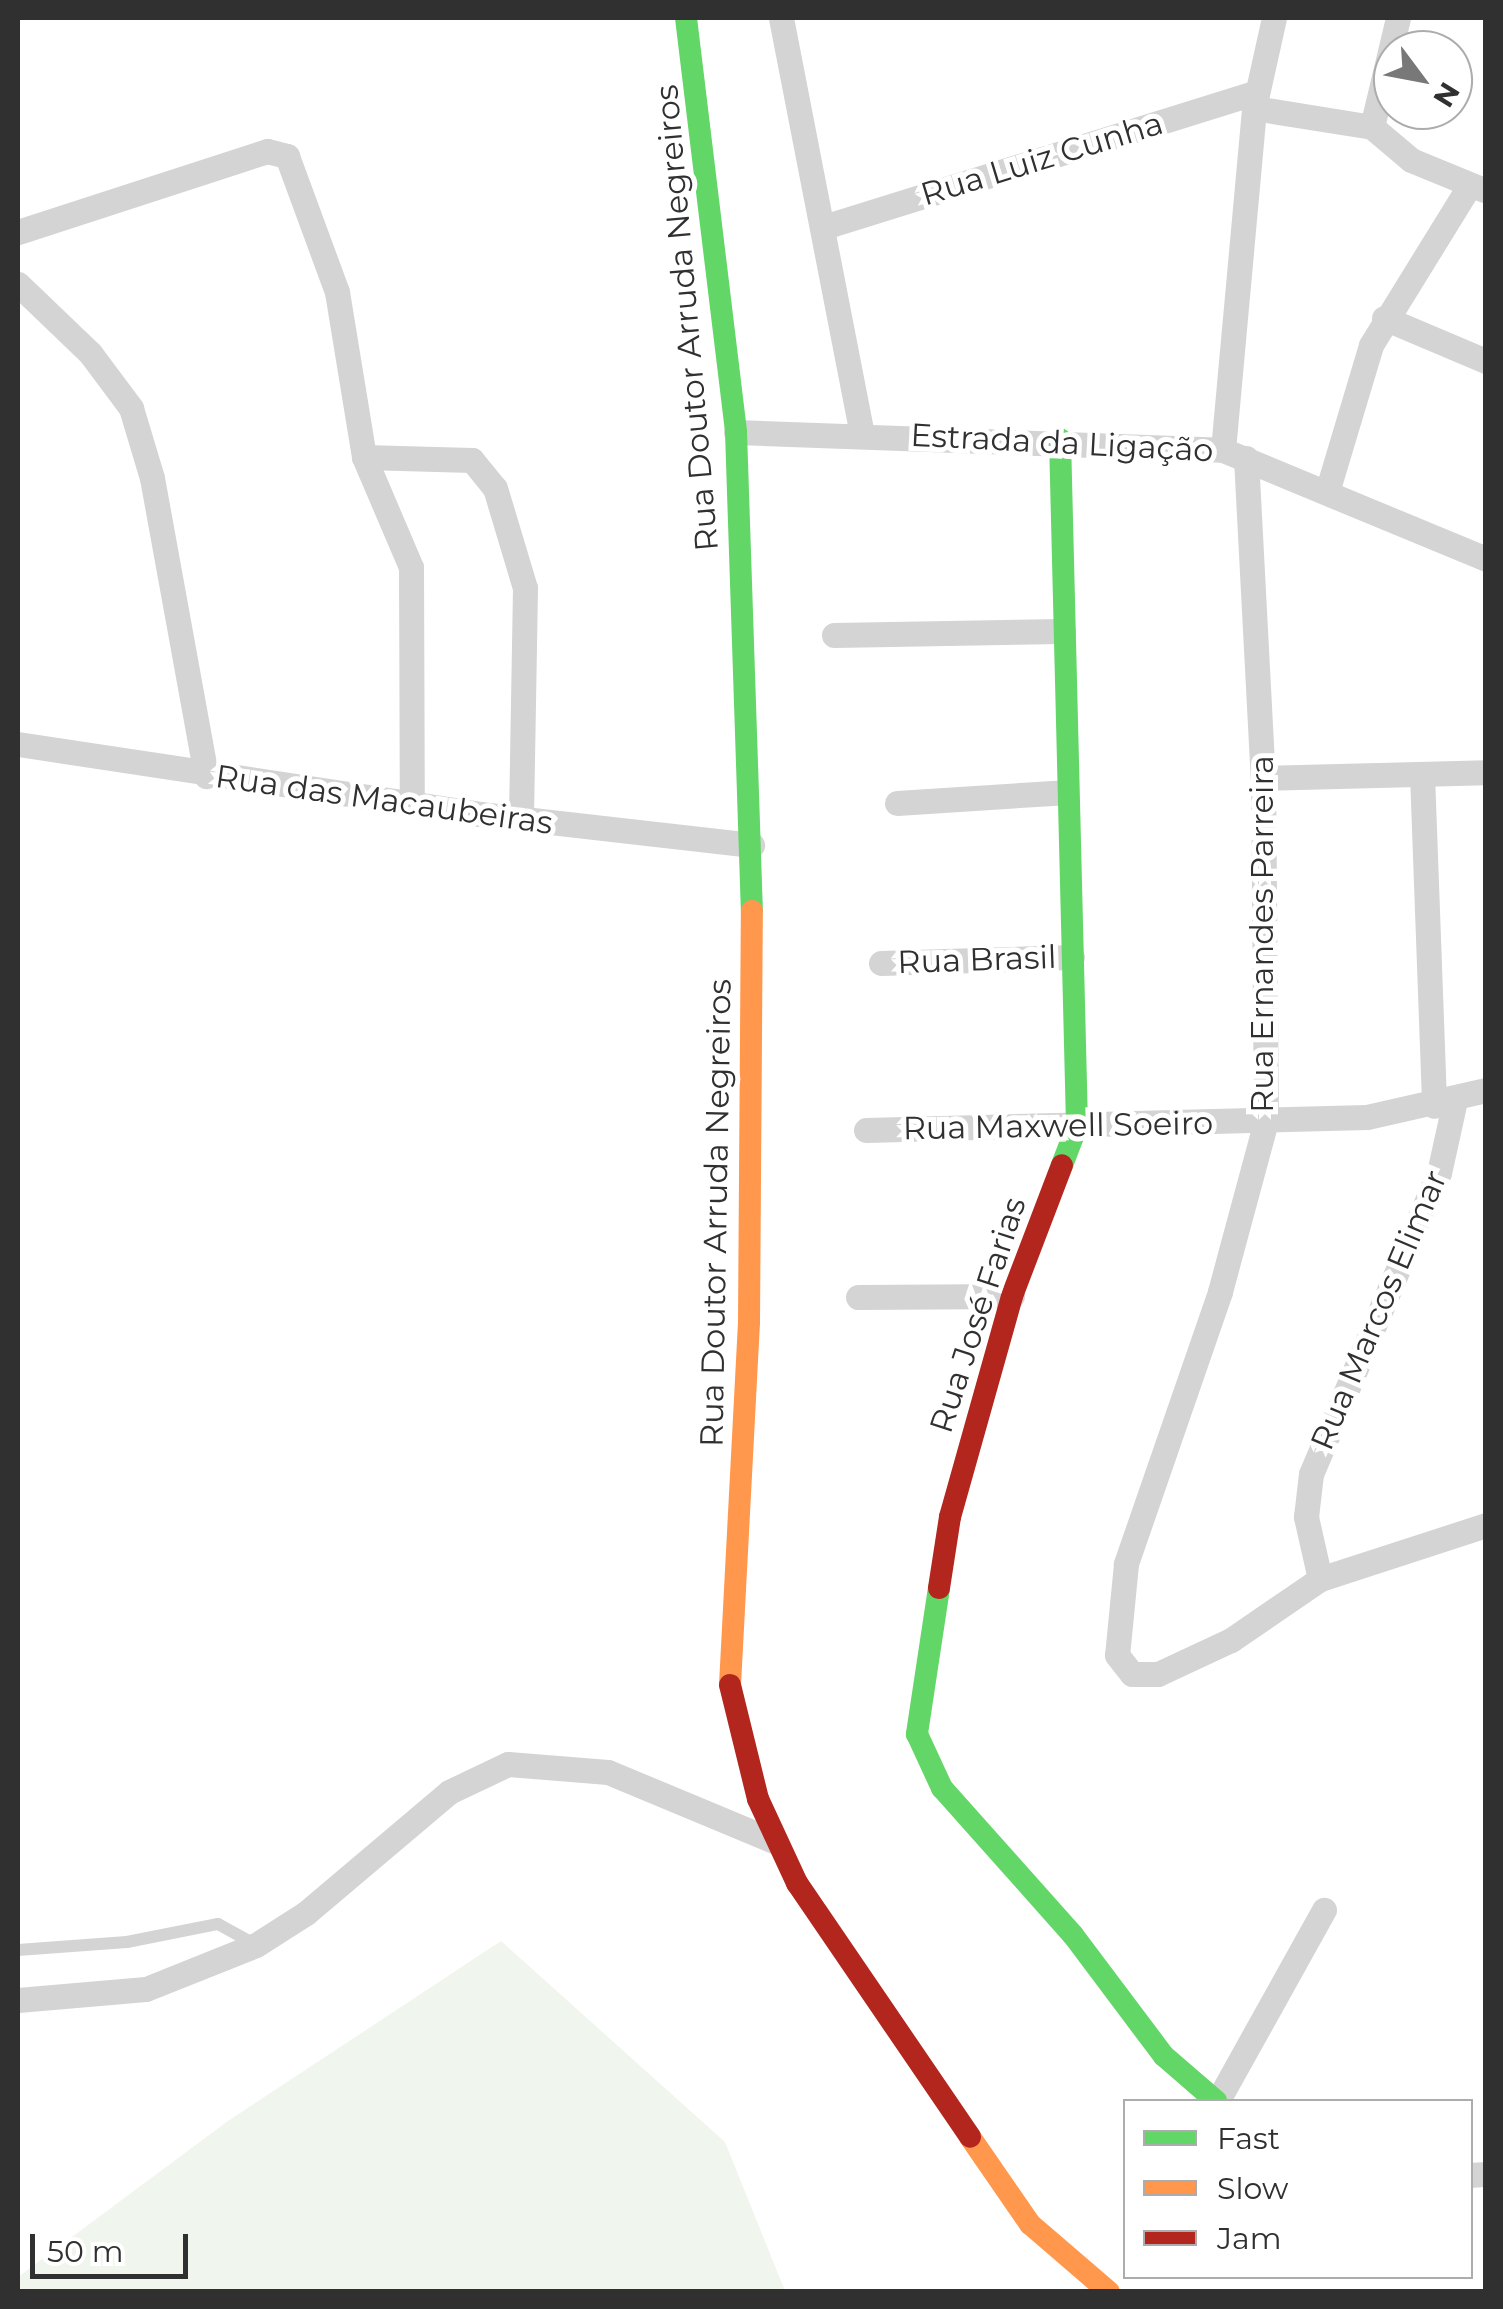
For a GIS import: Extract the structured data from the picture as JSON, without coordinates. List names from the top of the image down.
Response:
{
  "streets": {
    "street": [
      "Rua Luiz Cunha",
      "Rua Doutor Arruda Negreiros",
      "Estrada da Ligação",
      "Rua das Macaubeiras",
      "Rua Ernandes Parreira",
      "Rua Brasil",
      "Rua Maxwell Soeiro",
      "Rua Marcos Elimar",
      "Rua José Farias"
    ]
  },
  "crossings": [
    ["Rua Doutor Arruda Negreiros", "Estrada da Ligação"],
    ["Rua Doutor Arruda Negreiros", "Rua das Macaubeiras"],
    ["Estrada da Ligação", "Rua Ernandes Parreira"],
    ["Estrada da Ligação", "Rua José Farias"],
    ["Rua Ernandes Parreira", "Rua Maxwell Soeiro"],
    ["Rua Ernandes Parreira", "Rua Marcos Elimar"],
    ["Rua Brasil", "Rua José Farias"],
    ["Rua Maxwell Soeiro", "Rua Marcos Elimar"],
    ["Rua Maxwell Soeiro", "Rua José Farias"]
  ],
  "legend": ["Fast", "Slow", "Jam"],
  "scale_bar": "50 m",
  "north": "bottom right"
}
